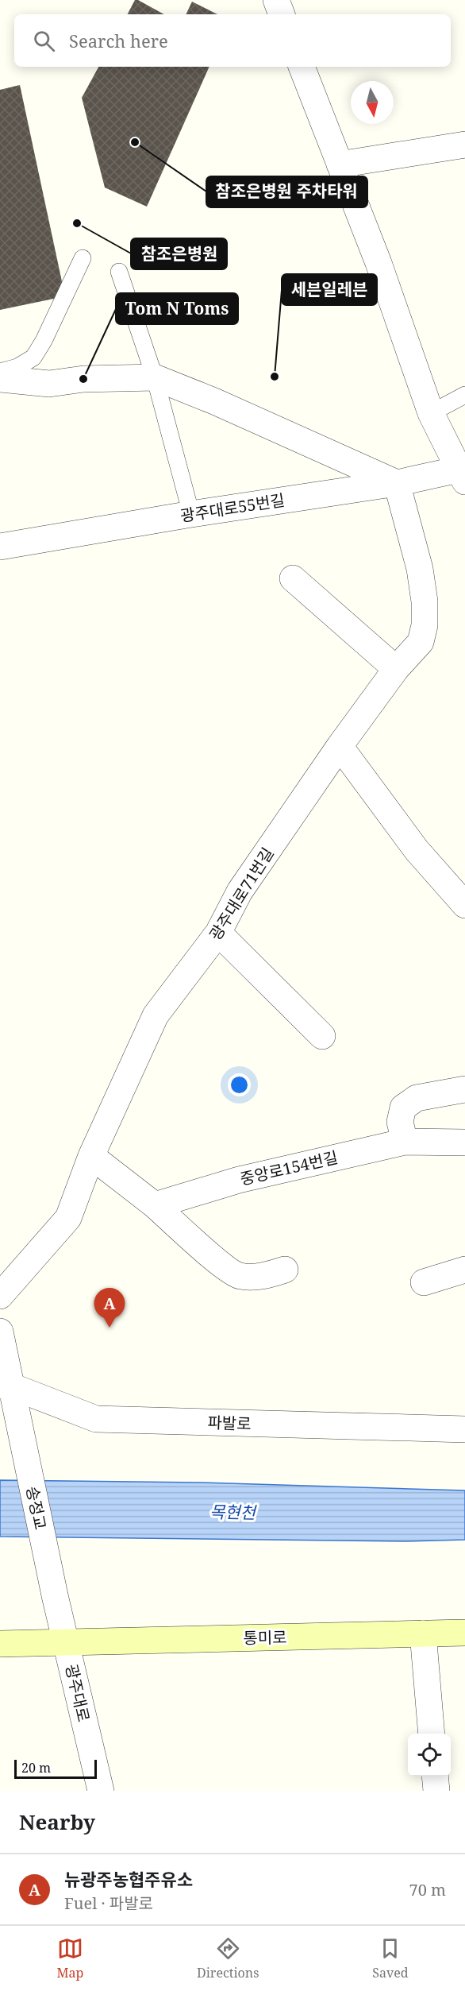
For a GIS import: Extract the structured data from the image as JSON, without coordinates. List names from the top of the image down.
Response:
{
  "streets": {
    "main road": ["통미로"],
    "street": [
      "광주대로55번길",
      "광주대로71번길",
      "중앙로154번길",
      "파발로",
      "송정교",
      "광주대로"
    ]
  },
  "crossings": [
    ["광주대로55번길", "광주대로71번길"],
    ["파발로", "송정교"],
    ["송정교", "광주대로"],
    ["통미로", "광주대로"]
  ],
  "water": ["목현천"],
  "places": [
    "참조은병원 주차타워",
    "참조은병원",
    "세븐일레븐",
    "Tom N Toms"
  ],
  "scale_bar": "20 m",
  "north": "bottom",
  "page": {
    "search": "Search here",
    "pins": "A",
    "scale": "20 m",
    "heading": "Nearby",
    "list": [
      {
        "mark": "A",
        "name": "뉴광주농협주유소",
        "note": "Fuel · 파발로",
        "value": "70 m"
      }
    ],
    "nav": ["Map", "Directions", "Saved"]
  }
}
